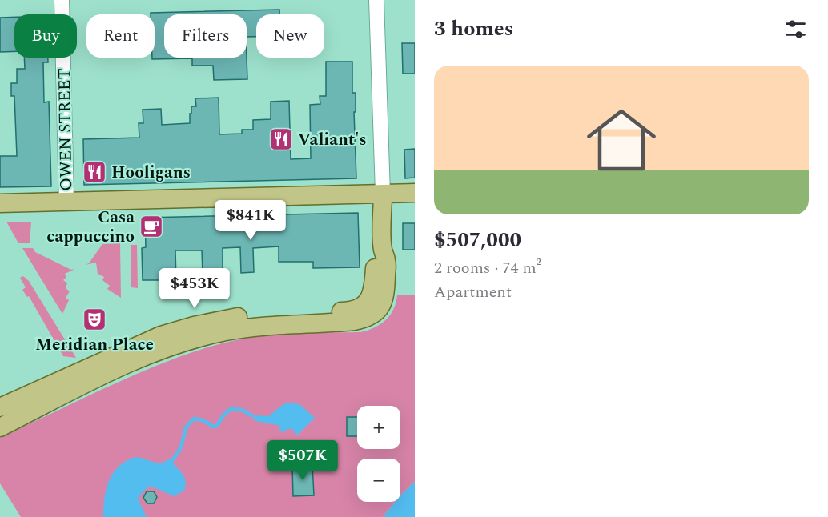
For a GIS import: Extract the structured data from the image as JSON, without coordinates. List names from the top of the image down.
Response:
{
  "streets": {
    "street": ["OWEN STREET"]
  },
  "places": {
    "restaurant": ["Valiant's", "Hooligans"],
    "cafe": ["Casa cappuccino"],
    "theatre": ["Meridian Place"]
  },
  "page": {
    "heading": "3 homes",
    "chip": [
      "Buy",
      "Rent",
      "Filters",
      "New"
    ],
    "list": [
      {
        "name": "$507,000",
        "note": "2 rooms · 74 m² · Apartment"
      }
    ],
    "price": ["$841K", "$453K", "$507K"],
    "map_buttons": ["+", "−"]
  }
}
